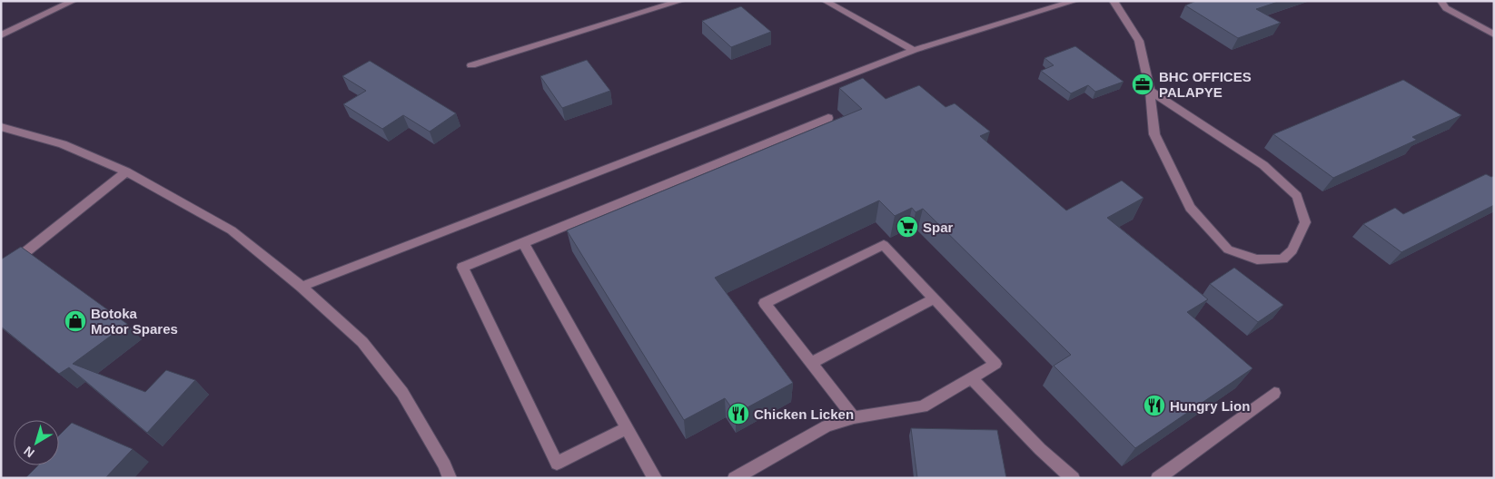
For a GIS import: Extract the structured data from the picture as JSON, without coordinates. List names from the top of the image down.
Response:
{
  "places": {
    "office": ["BHC OFFICES PALAPYE"],
    "supermarket": ["Spar"],
    "shop": ["Botoka Motor Spares"],
    "restaurant": ["Hungry Lion", "Chicken Licken"]
  },
  "north": "bottom left"
}
